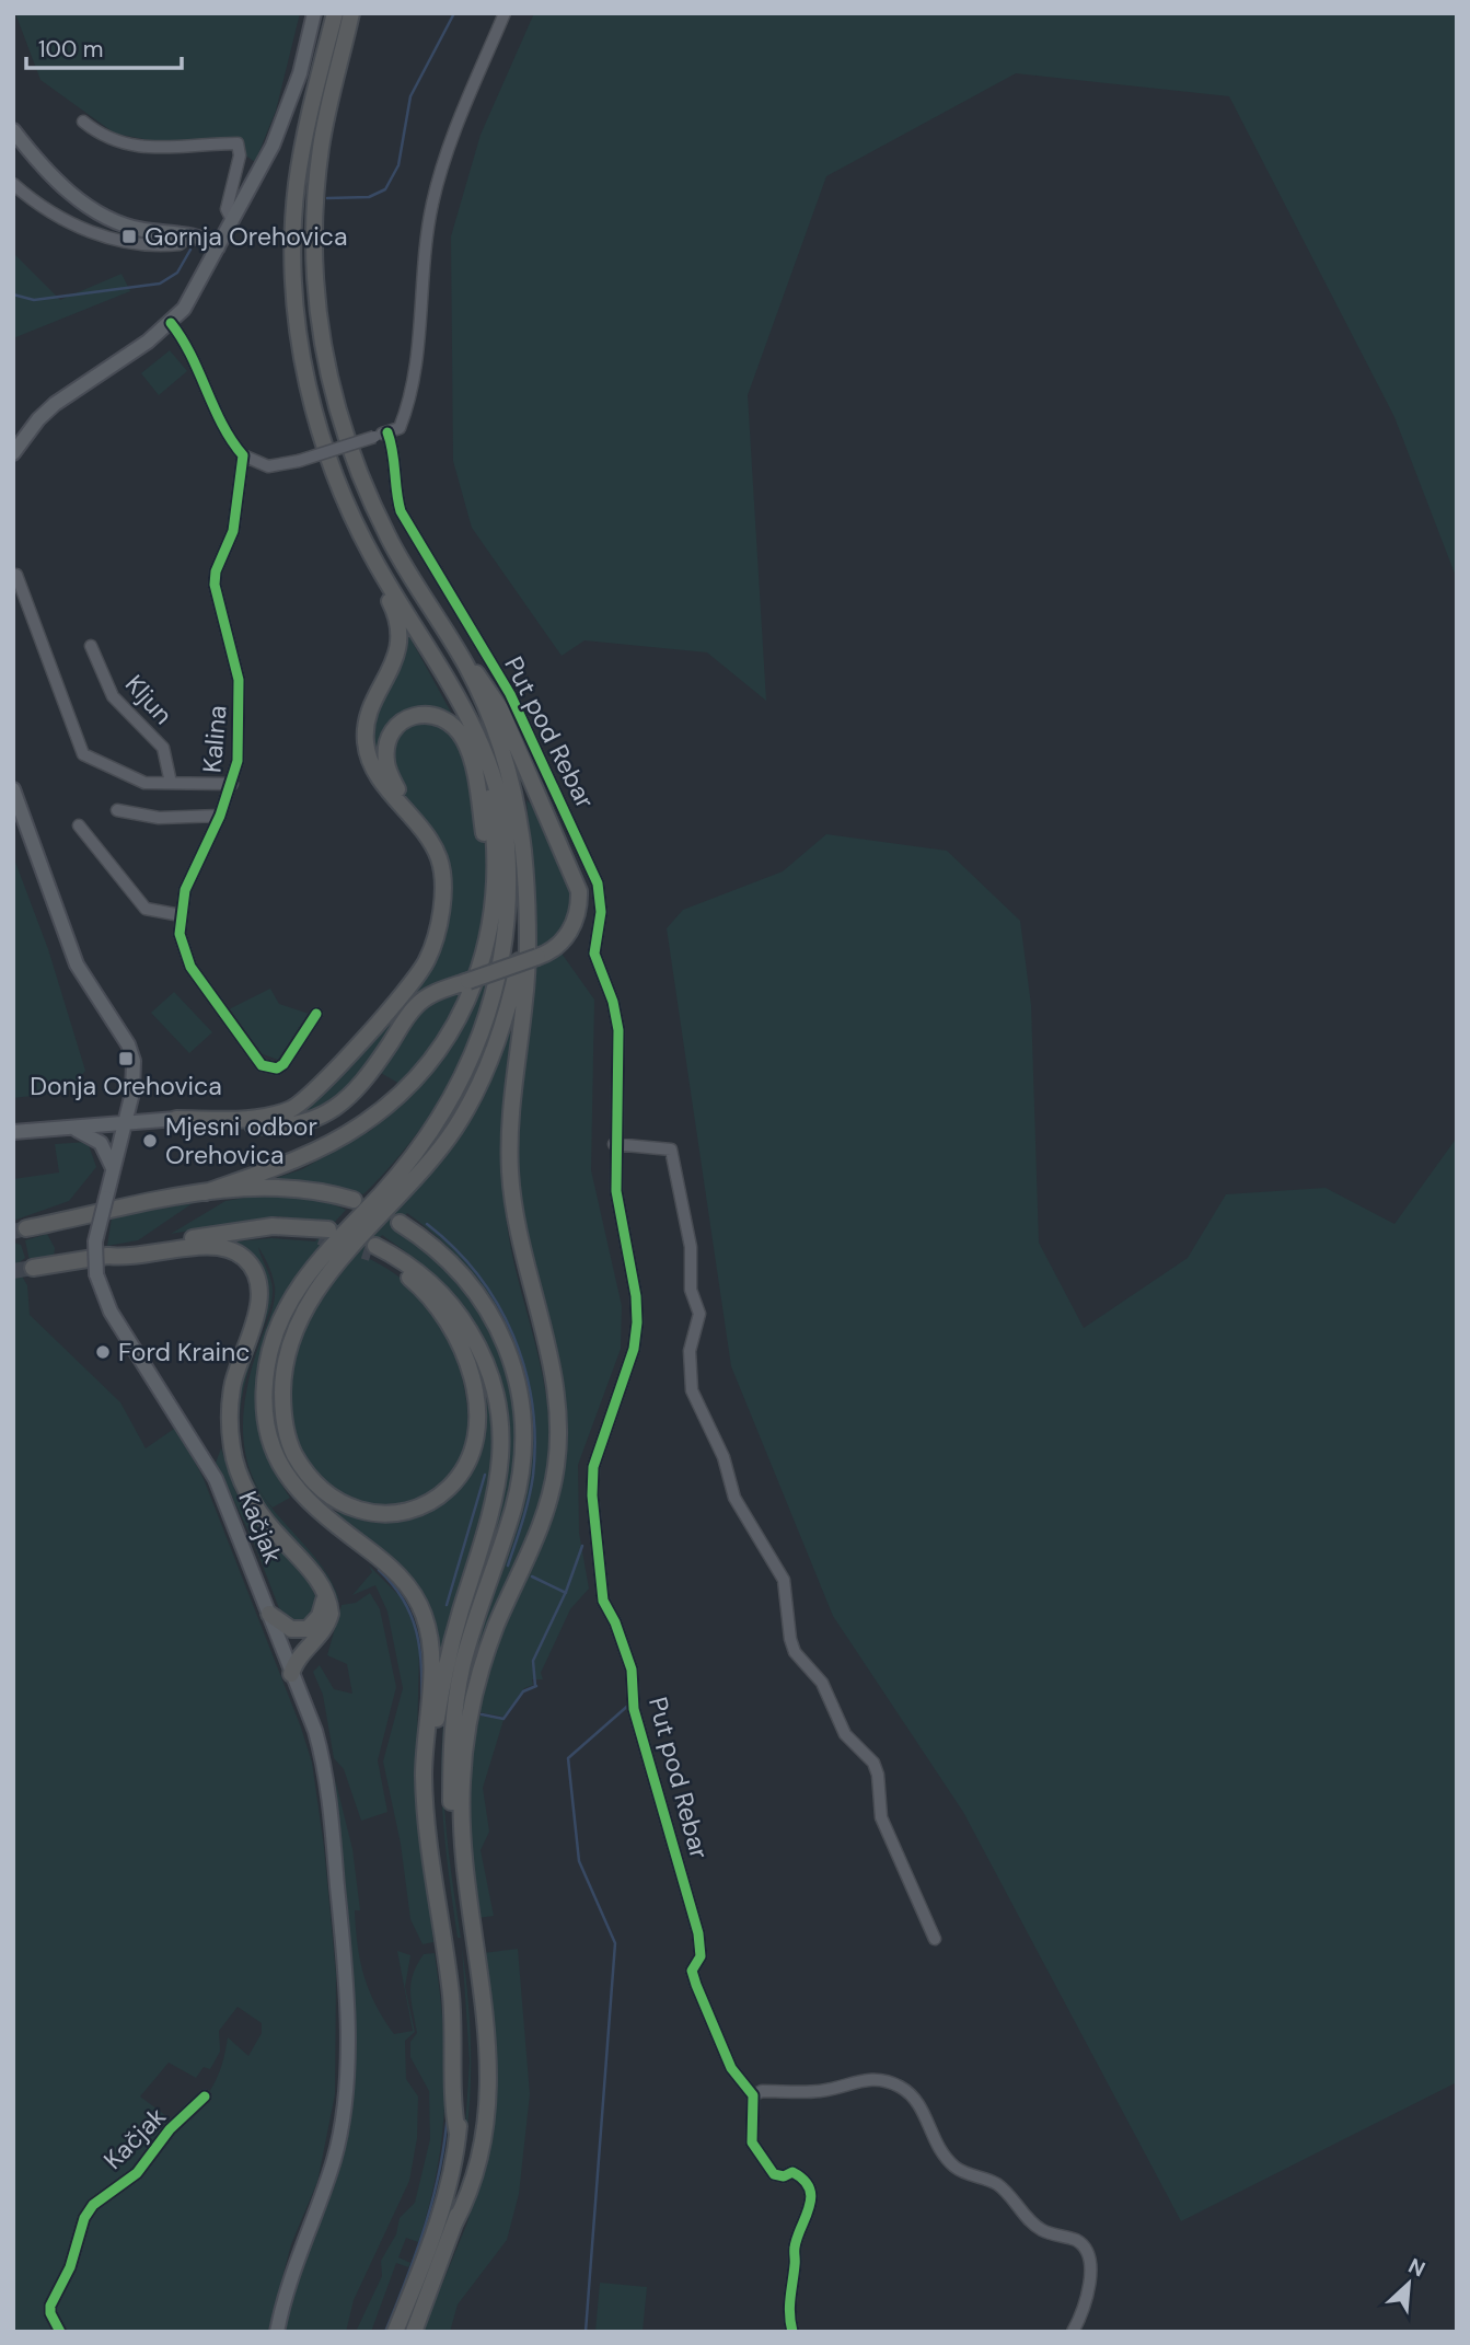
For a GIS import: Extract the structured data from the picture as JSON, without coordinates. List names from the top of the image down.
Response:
{
  "streets": {
    "main road": ["Kačjak"],
    "street": ["Kljun", "Put pod Rebar", "Kalina"]
  },
  "places": {
    "transit": ["Gornja Orehovica", "Donja Orehovica"],
    "other": ["Mjesni odbor Orehovica", "Ford Krainc"]
  },
  "scale_bar": "100 m",
  "north": "top right"
}
